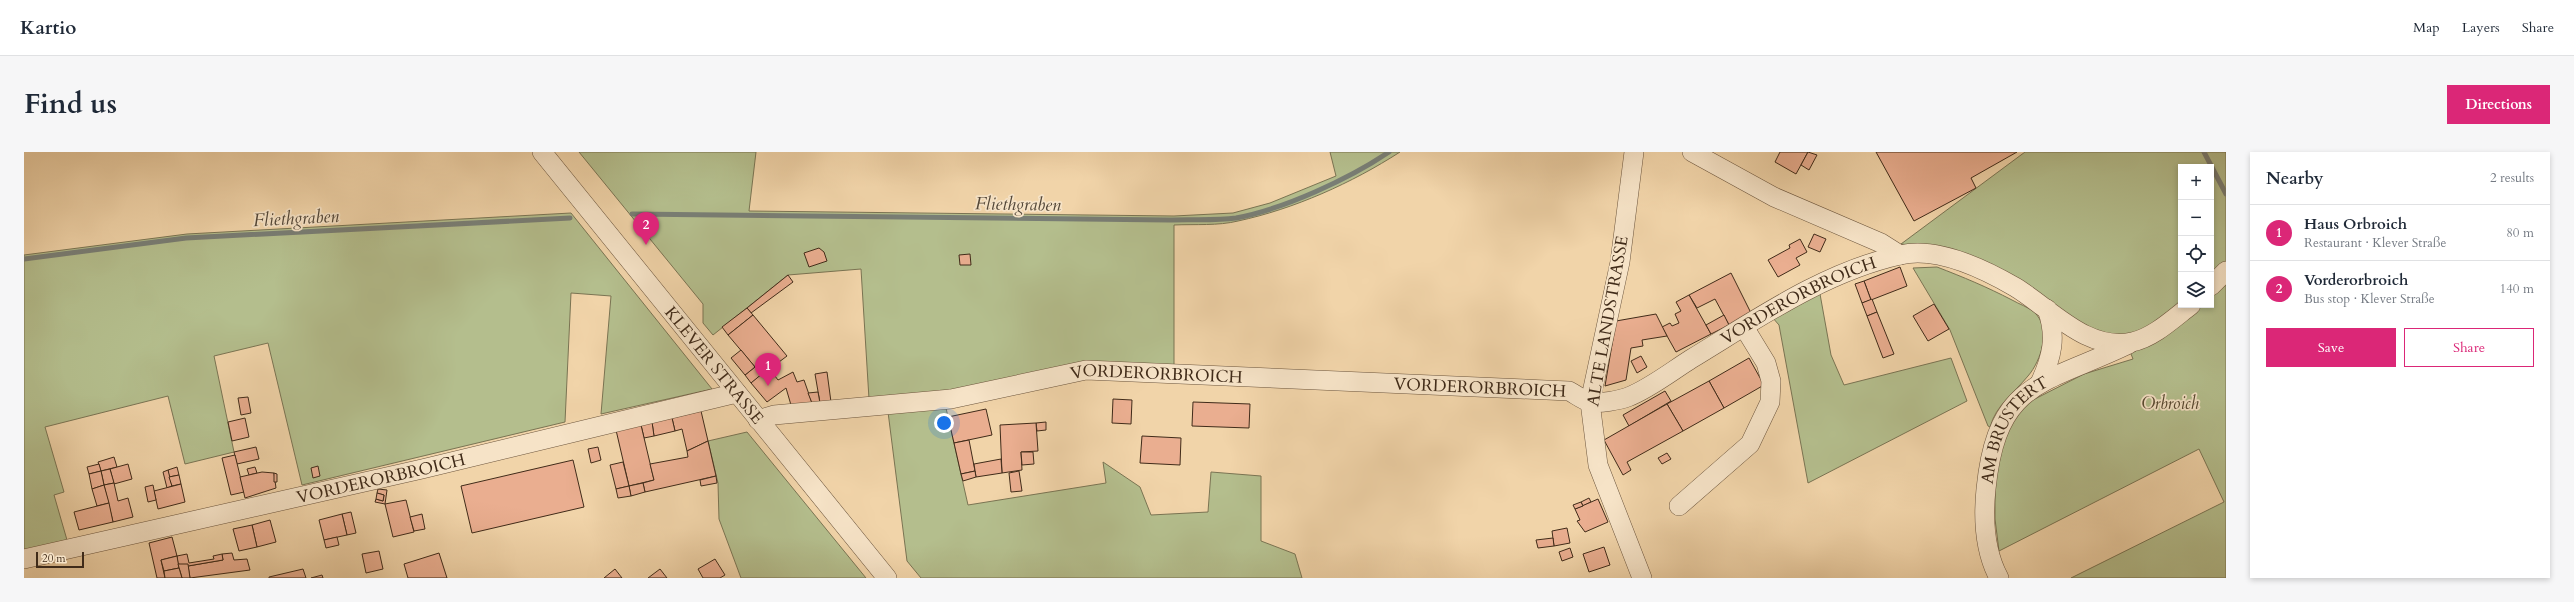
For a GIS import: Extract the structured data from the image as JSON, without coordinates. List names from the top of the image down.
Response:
{
  "streets": {
    "street": [
      "VORDERORBROICH",
      "ALTE LANDSTRASSE",
      "KLEVER STRASSE",
      "AM BRUSTERT"
    ]
  },
  "crossings": [
    ["VORDERORBROICH", "ALTE LANDSTRASSE"],
    ["VORDERORBROICH", "KLEVER STRASSE"],
    ["VORDERORBROICH", "AM BRUSTERT"]
  ],
  "water": ["Fliethgraben"],
  "parks": ["Orbroich"],
  "scale_bar": "20 m",
  "page": {
    "header": "Kartio",
    "nav": ["Map", "Layers", "Share"],
    "title": "Find us",
    "buttons": [
      "Directions",
      ["Save", "Share"]
    ],
    "heading": ["Nearby", "2 results"],
    "map_buttons": ["+", "−"],
    "list": [
      {
        "mark": "1",
        "name": "Haus Orbroich",
        "note": "Restaurant · Klever Straße",
        "value": "80 m"
      },
      {
        "mark": "2",
        "name": "Vorderorbroich",
        "note": "Bus stop · Klever Straße",
        "value": "140 m"
      }
    ],
    "pins": ["2", "1"],
    "scale": "20 m"
  }
}
